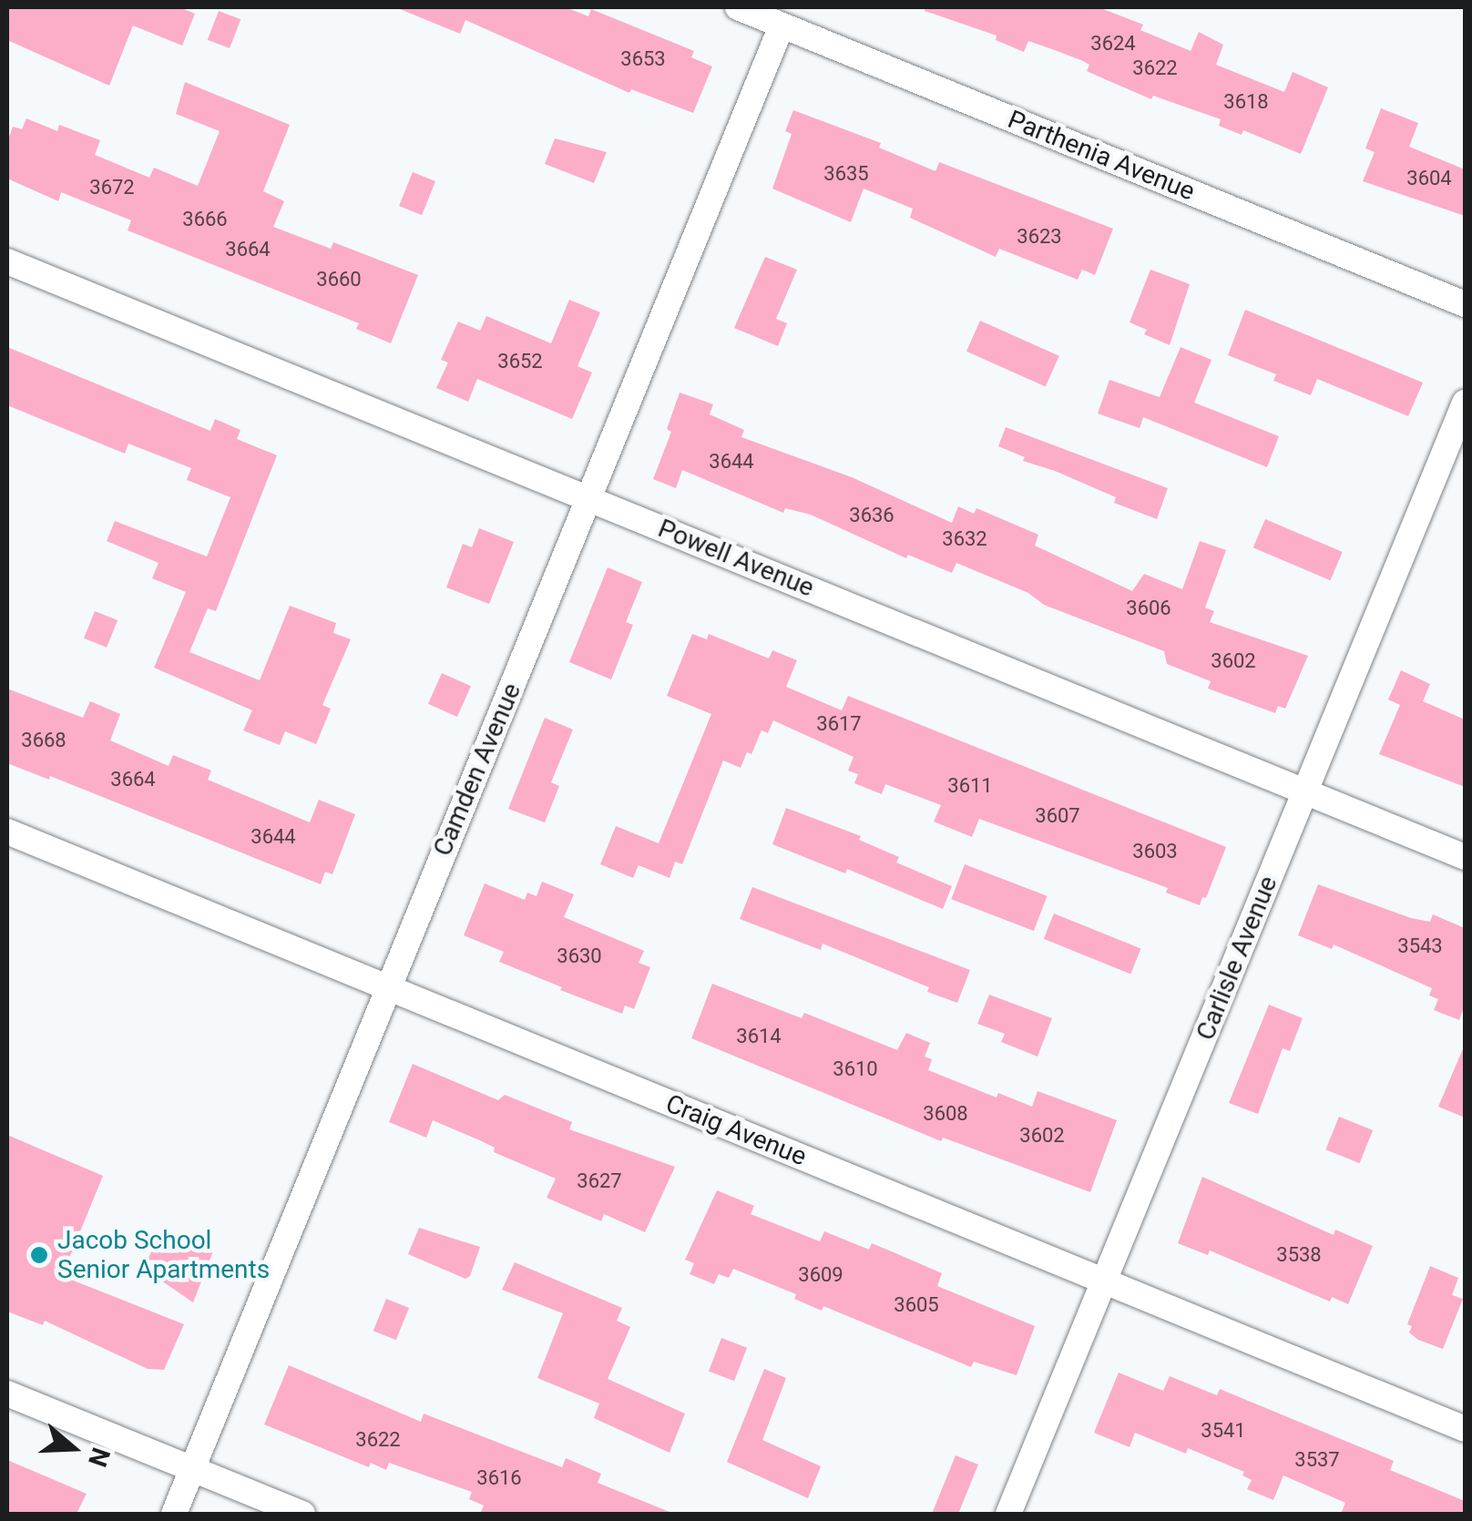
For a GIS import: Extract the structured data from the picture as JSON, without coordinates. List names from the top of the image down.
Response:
{
  "streets": {
    "street": [
      "Parthenia Avenue",
      "Powell Avenue",
      "Camden Avenue",
      "Carlisle Avenue",
      "Craig Avenue"
    ]
  },
  "crossings": [
    ["Parthenia Avenue", "Camden Avenue"],
    ["Powell Avenue", "Camden Avenue"],
    ["Powell Avenue", "Carlisle Avenue"],
    ["Camden Avenue", "Craig Avenue"],
    ["Carlisle Avenue", "Craig Avenue"]
  ],
  "places": ["Jacob School Senior Apartments"],
  "house_numbers": [
    "3624",
    "3653",
    "3622",
    "3618",
    "3635",
    "3604",
    "3672",
    "3666",
    "3623",
    "3664",
    "3660",
    "3652",
    "3644",
    "3636",
    "3632",
    "3606",
    "3602",
    "3617",
    "3668",
    "3664",
    "3611",
    "3607",
    "3644",
    "3603",
    "3543",
    "3630",
    "3614",
    "3610",
    "3608",
    "3602",
    "3627",
    "3538",
    "3609",
    "3605",
    "3541",
    "3622",
    "3537",
    "3616"
  ],
  "north": "right"
}
